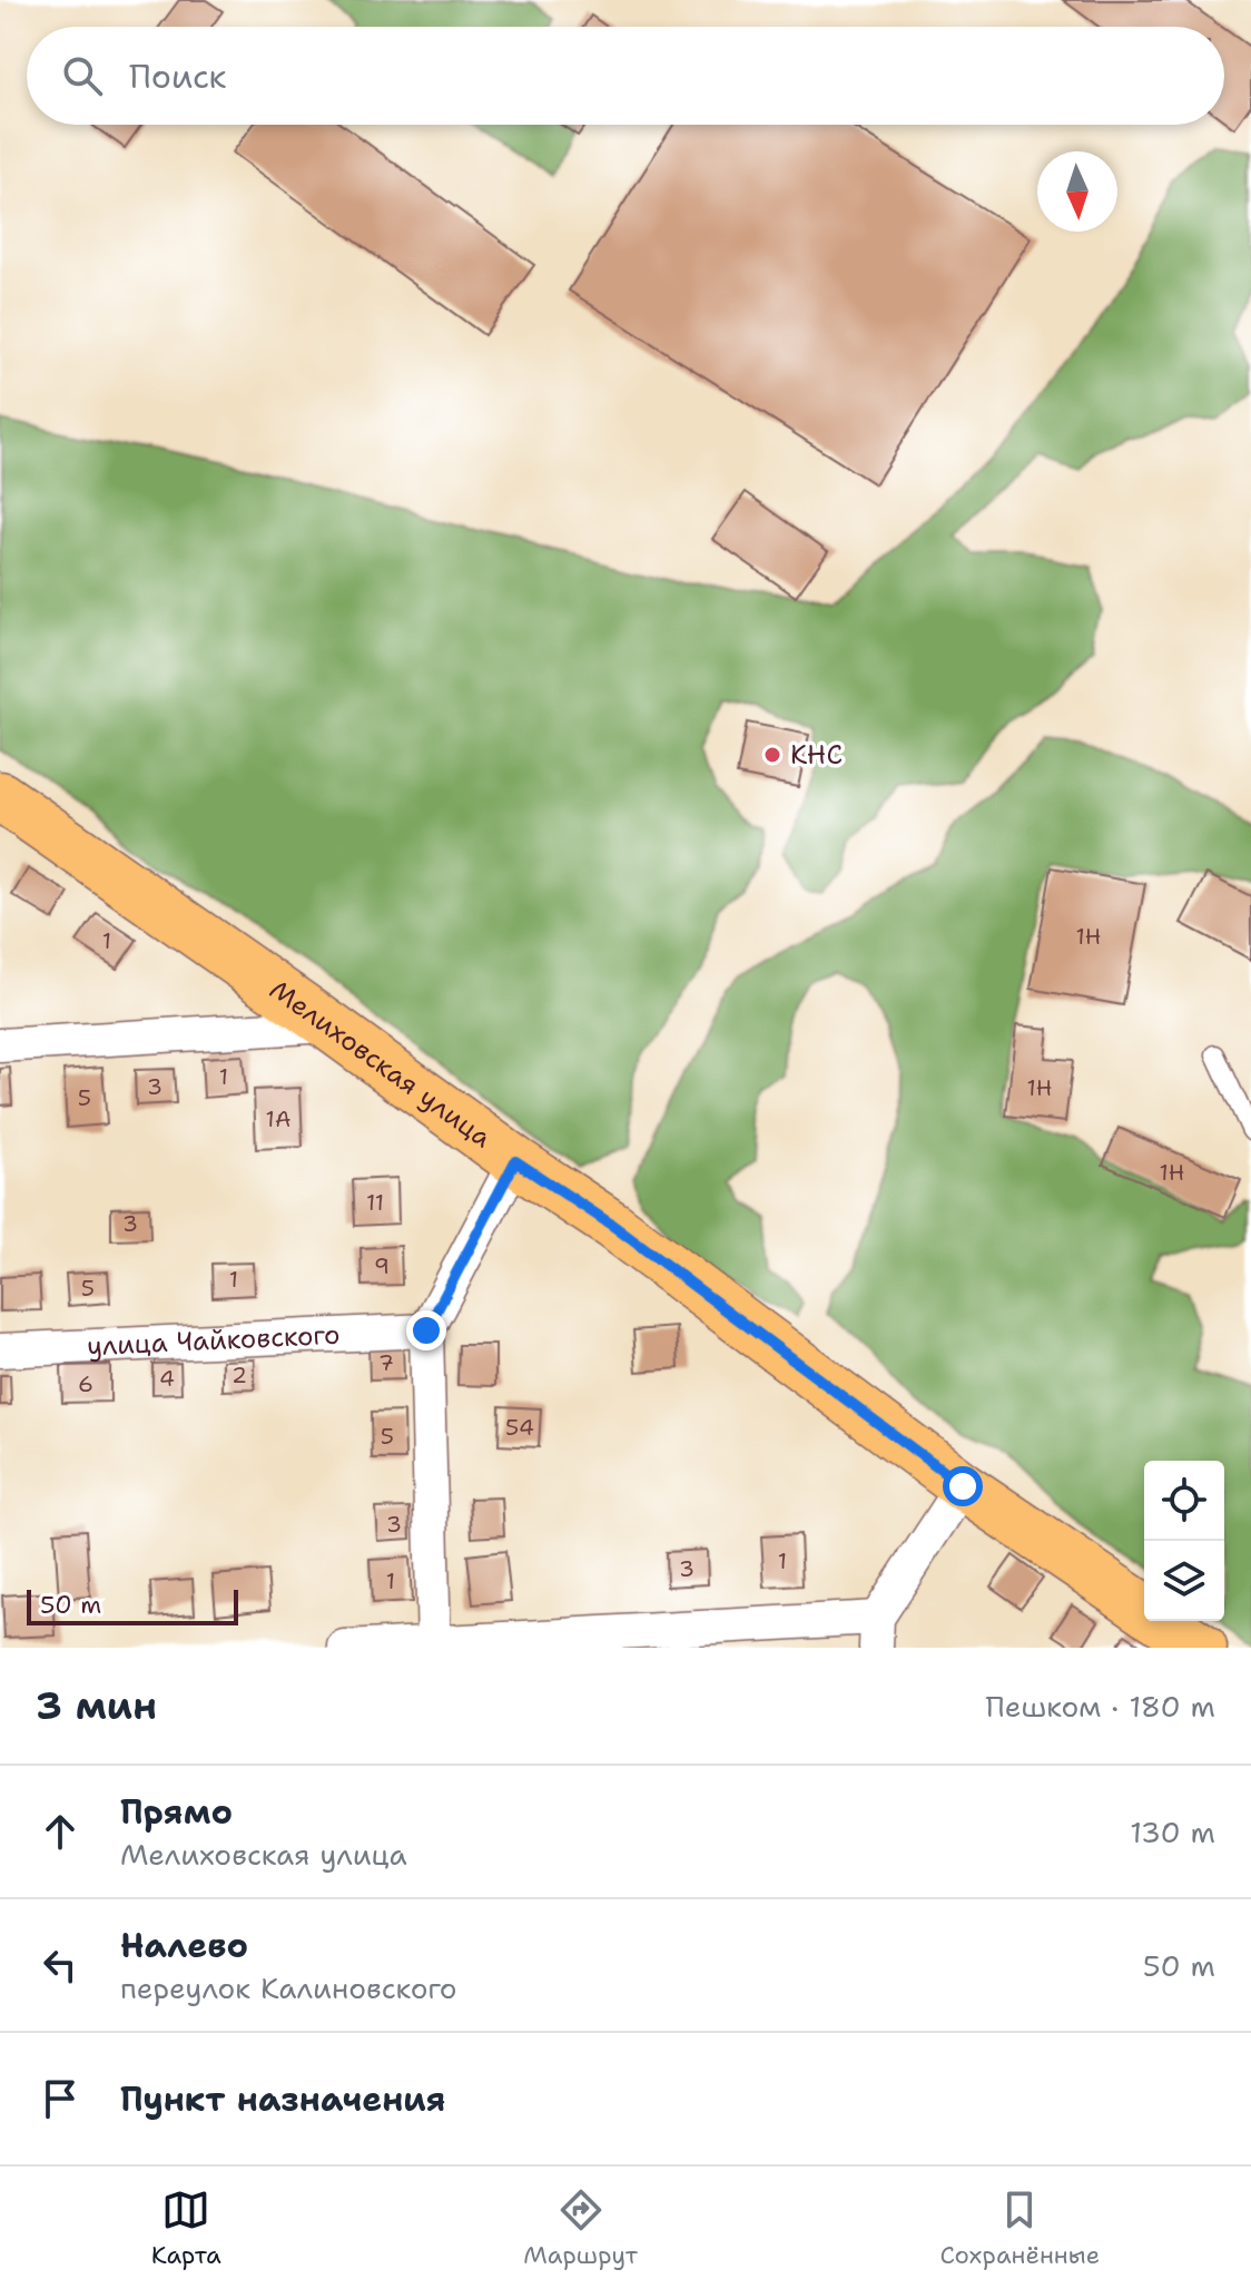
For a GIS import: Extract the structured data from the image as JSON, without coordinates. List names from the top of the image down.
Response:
{
  "streets": {
    "main road": ["Мелиховская улица"],
    "street": ["улица Чайковского"]
  },
  "places": ["КНС"],
  "house_numbers": [
    "1Н",
    "1",
    "1",
    "3",
    "1Н",
    "5",
    "1А",
    "1Н",
    "11",
    "3",
    "9",
    "1",
    "5",
    "7",
    "2",
    "4",
    "6",
    "54",
    "5",
    "3",
    "1",
    "3",
    "1"
  ],
  "scale_bar": "50 m",
  "north": "bottom",
  "page": {
    "search": "Поиск",
    "scale": "50 m",
    "heading": ["3 мин", "Пешком · 180 m"],
    "list": [
      ["Прямо", "Мелиховская улица", "130 m"],
      ["Налево", "переулок Калиновского", "50 m"],
      "Пункт назначения"
    ],
    "nav": ["Карта", "Маршрут", "Сохранённые"]
  }
}
